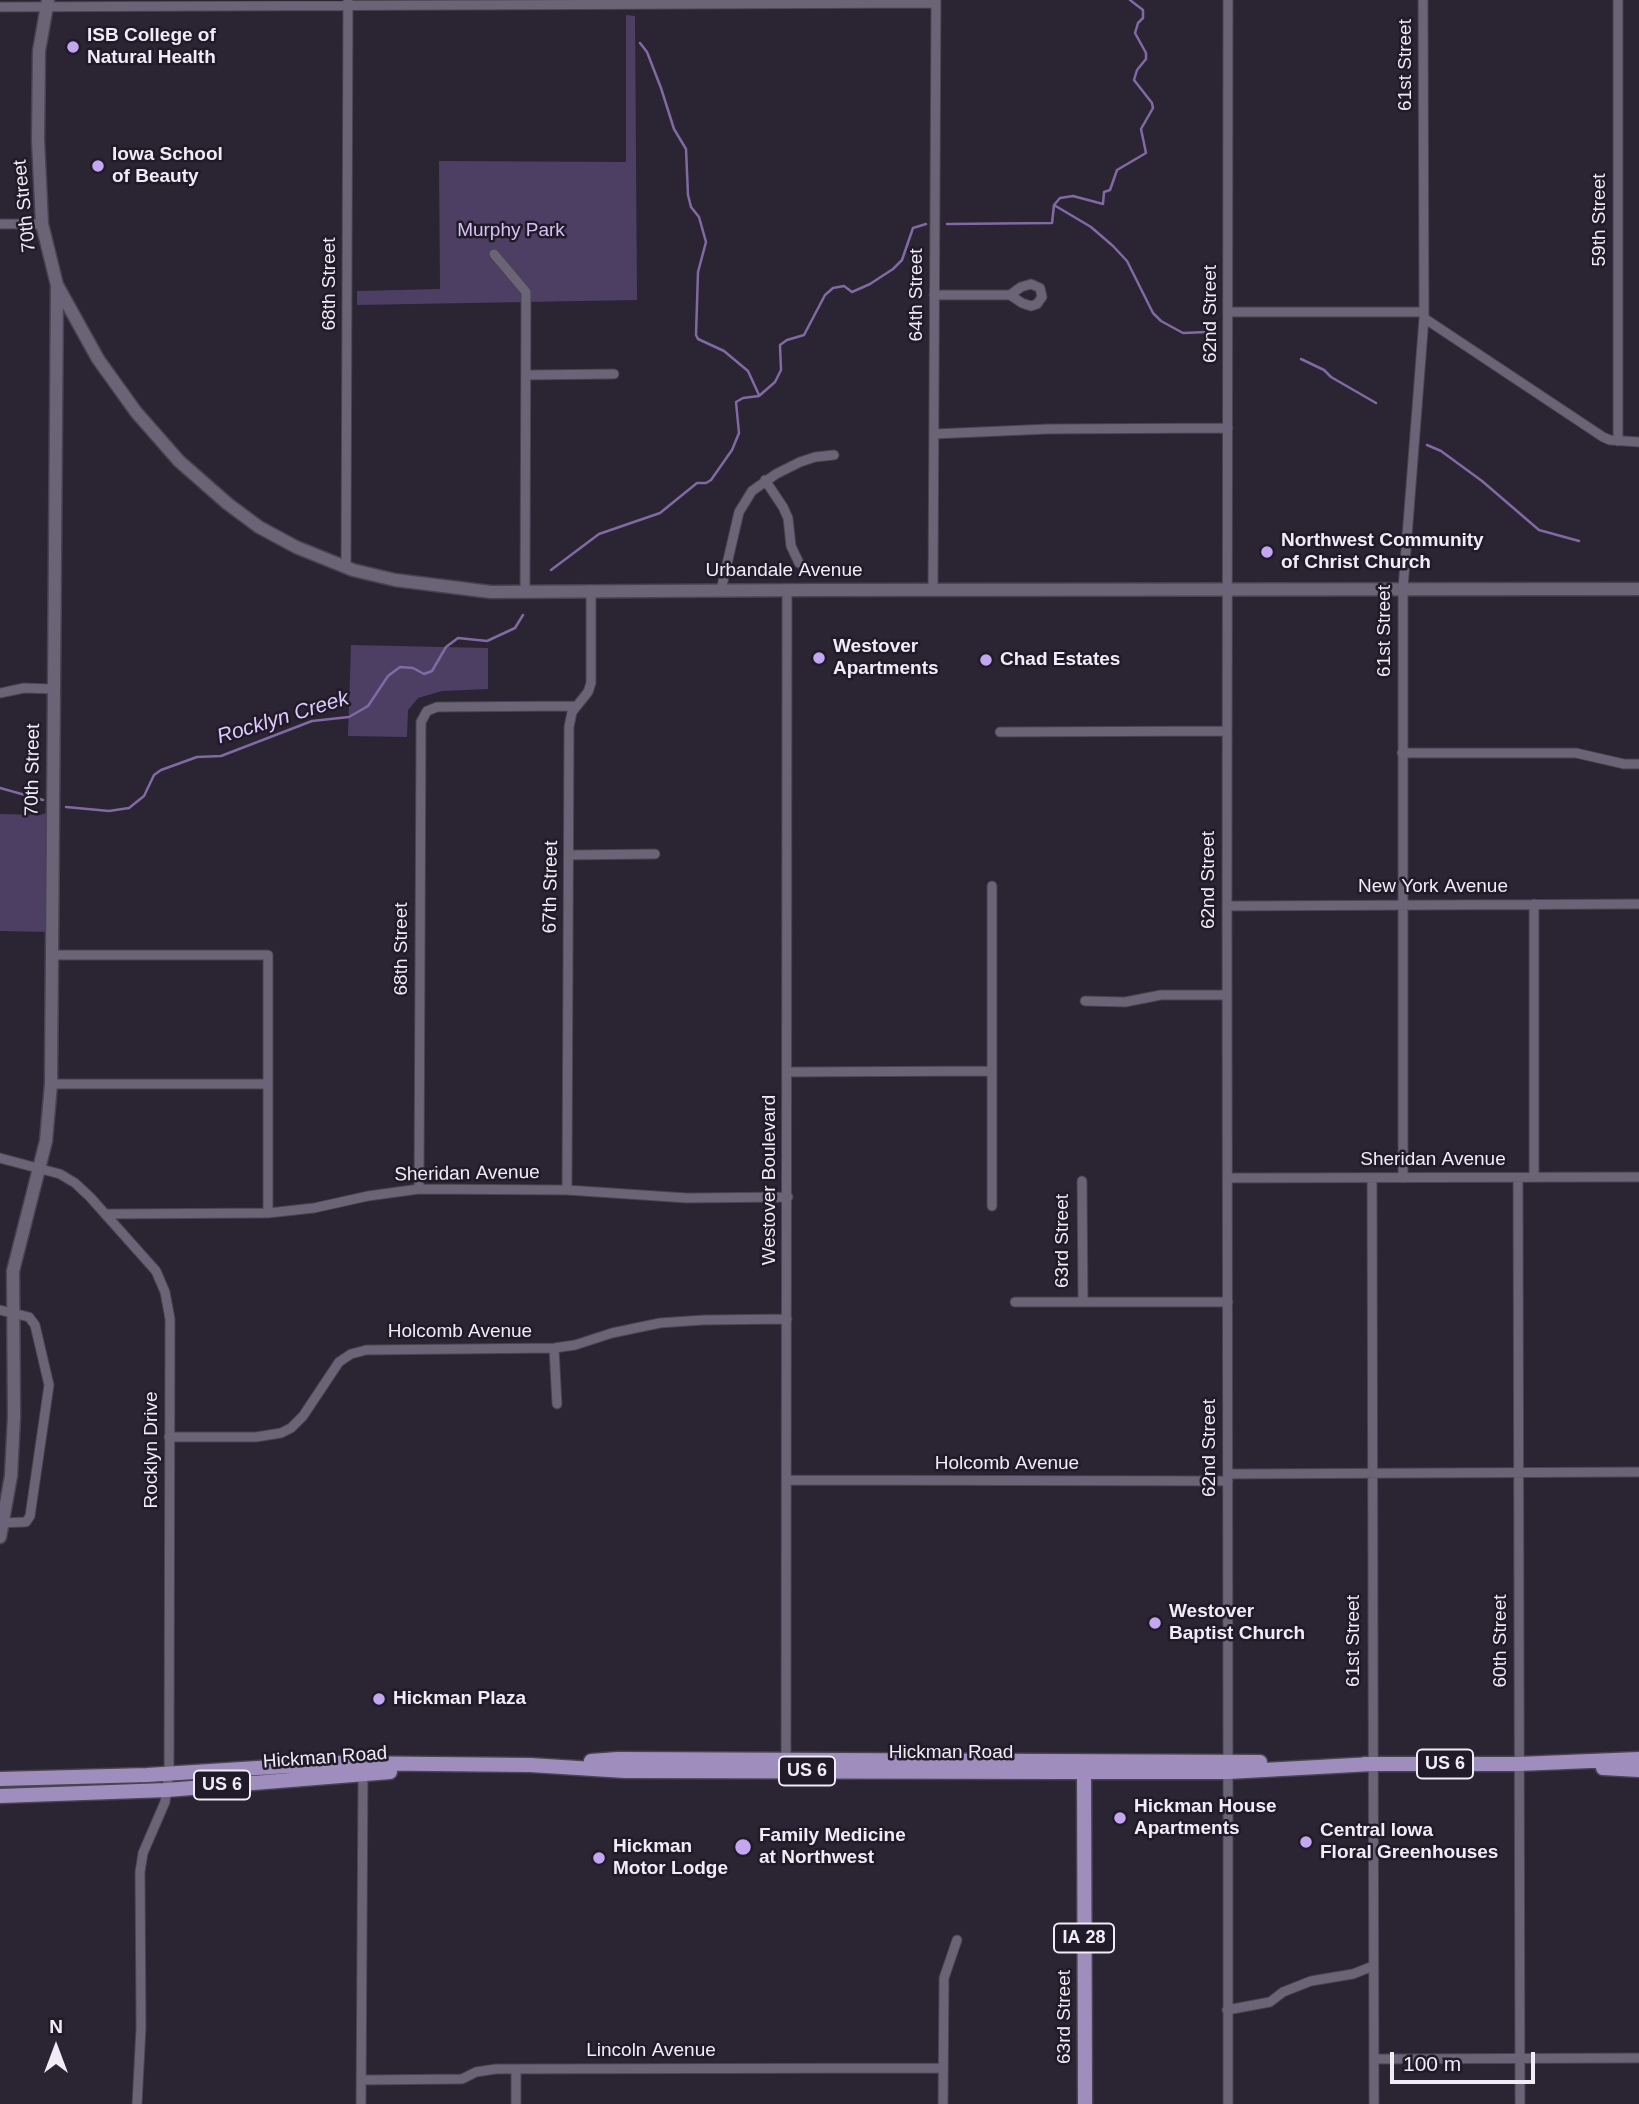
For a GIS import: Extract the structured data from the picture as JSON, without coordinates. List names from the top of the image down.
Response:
{
  "streets": {
    "main road": [
      "63rd Street",
      "Hickman Road",
      "US 6",
      "IA 28"
    ],
    "street": [
      "61st Street",
      "70th Street",
      "59th Street",
      "68th Street",
      "64th Street",
      "62nd Street",
      "Urbandale Avenue",
      "67th Street",
      "New York Avenue",
      "Sheridan Avenue",
      "Westover Boulevard",
      "Holcomb Avenue",
      "Rocklyn Drive",
      "60th Street",
      "Lincoln Avenue"
    ]
  },
  "crossings": [
    ["61st Street", "Urbandale Avenue"],
    ["61st Street", "New York Avenue"],
    ["61st Street", "Sheridan Avenue"],
    ["61st Street", "Holcomb Avenue"],
    ["61st Street", "Hickman Road"],
    ["70th Street", "Urbandale Avenue"],
    ["70th Street", "Rocklyn Drive"],
    ["68th Street", "Urbandale Avenue"],
    ["68th Street", "67th Street"],
    ["68th Street", "Sheridan Avenue"],
    ["64th Street", "Urbandale Avenue"],
    ["62nd Street", "Urbandale Avenue"],
    ["62nd Street", "New York Avenue"],
    ["62nd Street", "Sheridan Avenue"],
    ["62nd Street", "Holcomb Avenue"],
    ["62nd Street", "Hickman Road"],
    ["Urbandale Avenue", "67th Street"],
    ["Urbandale Avenue", "Westover Boulevard"],
    ["67th Street", "Sheridan Avenue"],
    ["Sheridan Avenue", "Westover Boulevard"],
    ["Sheridan Avenue", "Rocklyn Drive"],
    ["Sheridan Avenue", "60th Street"],
    ["Westover Boulevard", "Holcomb Avenue"],
    ["Westover Boulevard", "Hickman Road"],
    ["63rd Street", "Hickman Road"],
    ["Holcomb Avenue", "Rocklyn Drive"],
    ["Holcomb Avenue", "60th Street"],
    ["Rocklyn Drive", "Hickman Road"],
    ["60th Street", "Hickman Road"]
  ],
  "water": ["Rocklyn Creek"],
  "parks": ["Murphy Park"],
  "places": [
    "ISB College of Natural Health",
    "Iowa School of Beauty",
    "Northwest Community of Christ Church",
    "Westover Apartments",
    "Chad Estates",
    "Westover Baptist Church",
    "Hickman Plaza",
    "Hickman House Apartments",
    "Central Iowa Floral Greenhouses",
    "Family Medicine at Northwest",
    "Hickman Motor Lodge"
  ],
  "scale_bar": "100 m",
  "north": "top"
}
